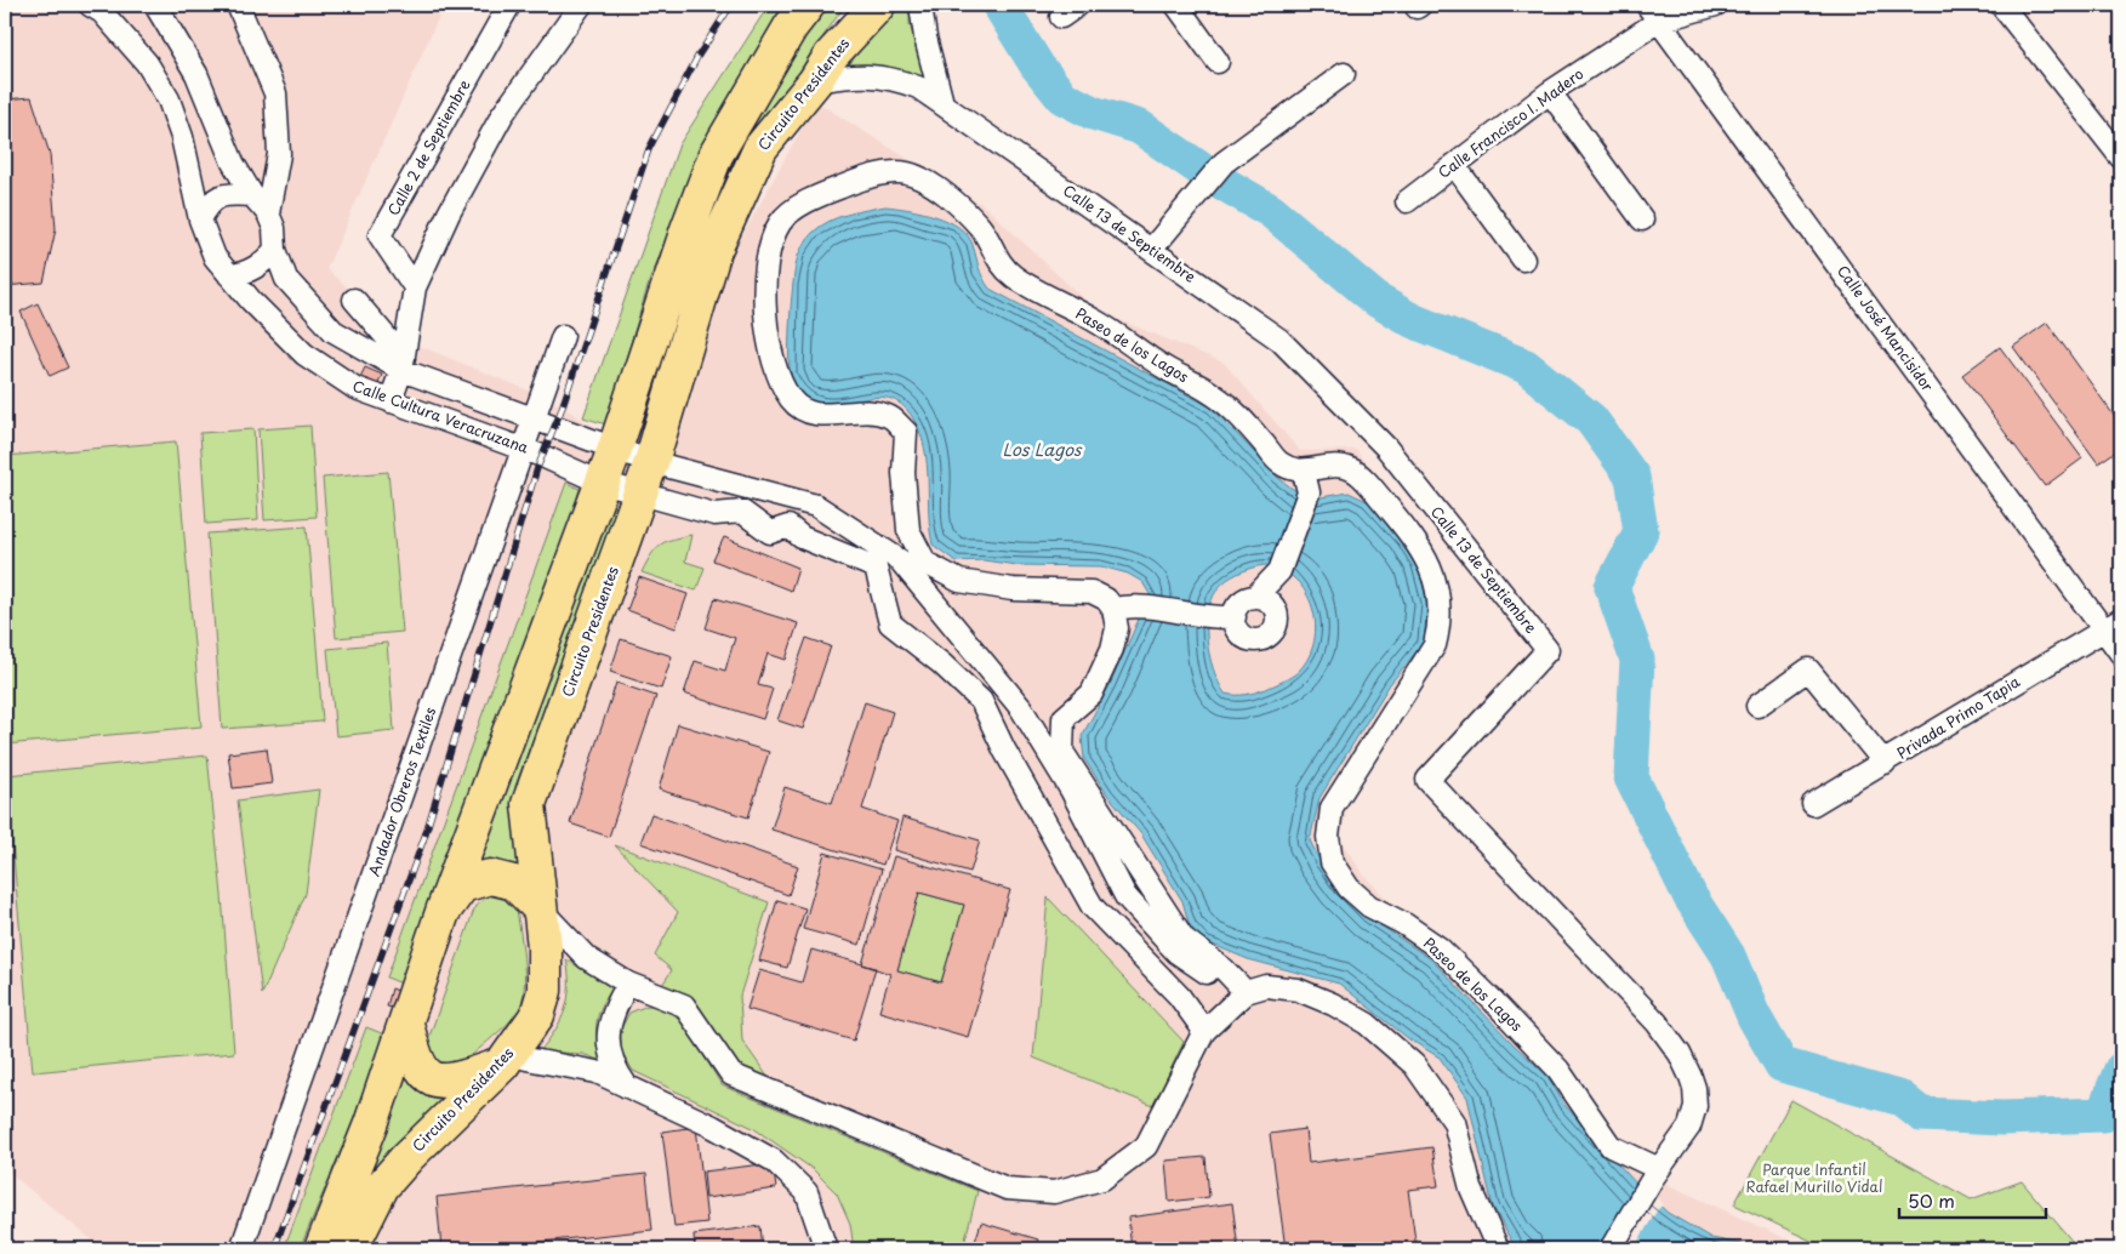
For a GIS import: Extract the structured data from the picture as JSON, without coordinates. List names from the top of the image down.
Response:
{
  "streets": {
    "main road": ["Circuito Presidentes"],
    "street": [
      "Calle Francisco I. Madero",
      "Calle 2 de Septiembre",
      "Calle 13 de Septiembre",
      "Calle José Mancisidor",
      "Paseo de los Lagos",
      "Calle Cultura Veracruzana",
      "Privada Primo Tapia",
      "Andador Obreros Textiles"
    ]
  },
  "crossings": [
    ["Circuito Presidentes", "Calle 13 de Septiembre"],
    ["Circuito Presidentes", "Calle Cultura Veracruzana"],
    ["Calle Francisco I. Madero", "Calle José Mancisidor"],
    ["Calle 13 de Septiembre", "Paseo de los Lagos"],
    ["Calle José Mancisidor", "Privada Primo Tapia"],
    ["Calle Cultura Veracruzana", "Andador Obreros Textiles"]
  ],
  "water": ["Los Lagos"],
  "parks": ["Parque Infantil Rafael Murillo Vidal"],
  "scale_bar": "50 m"
}
